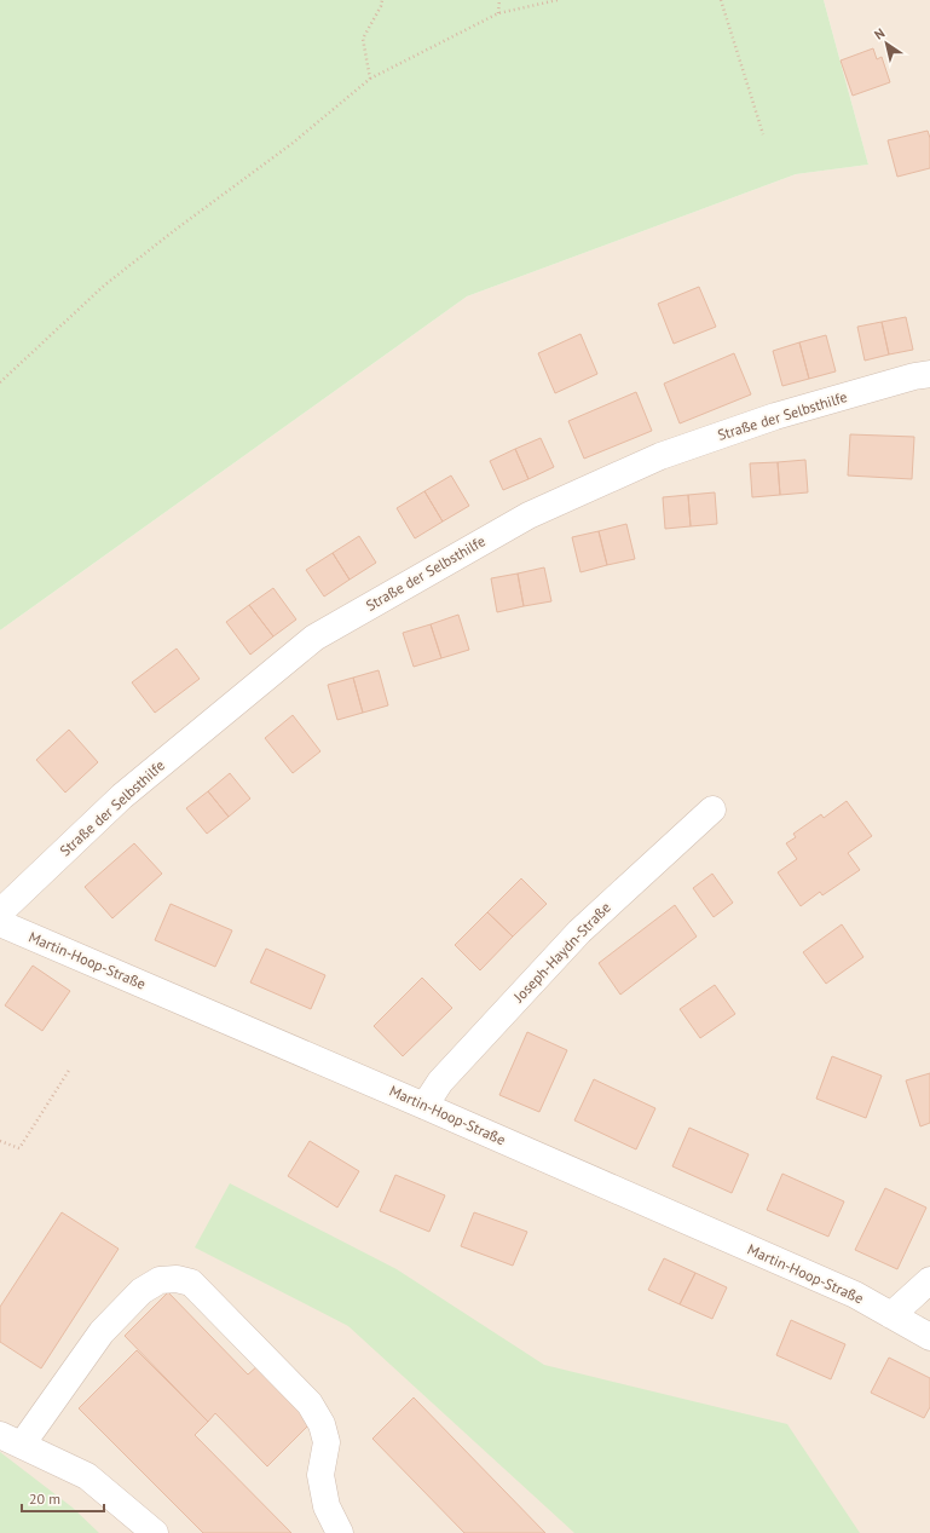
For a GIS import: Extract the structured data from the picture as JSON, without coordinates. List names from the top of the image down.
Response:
{
  "streets": {
    "street": ["Straße der Selbsthilfe", "Joseph-Haydn-Straße", "Martin-Hoop-Straße"]
  },
  "crossings": [
    ["Joseph-Haydn-Straße", "Martin-Hoop-Straße"]
  ],
  "scale_bar": "20 m",
  "north": "top left"
}
